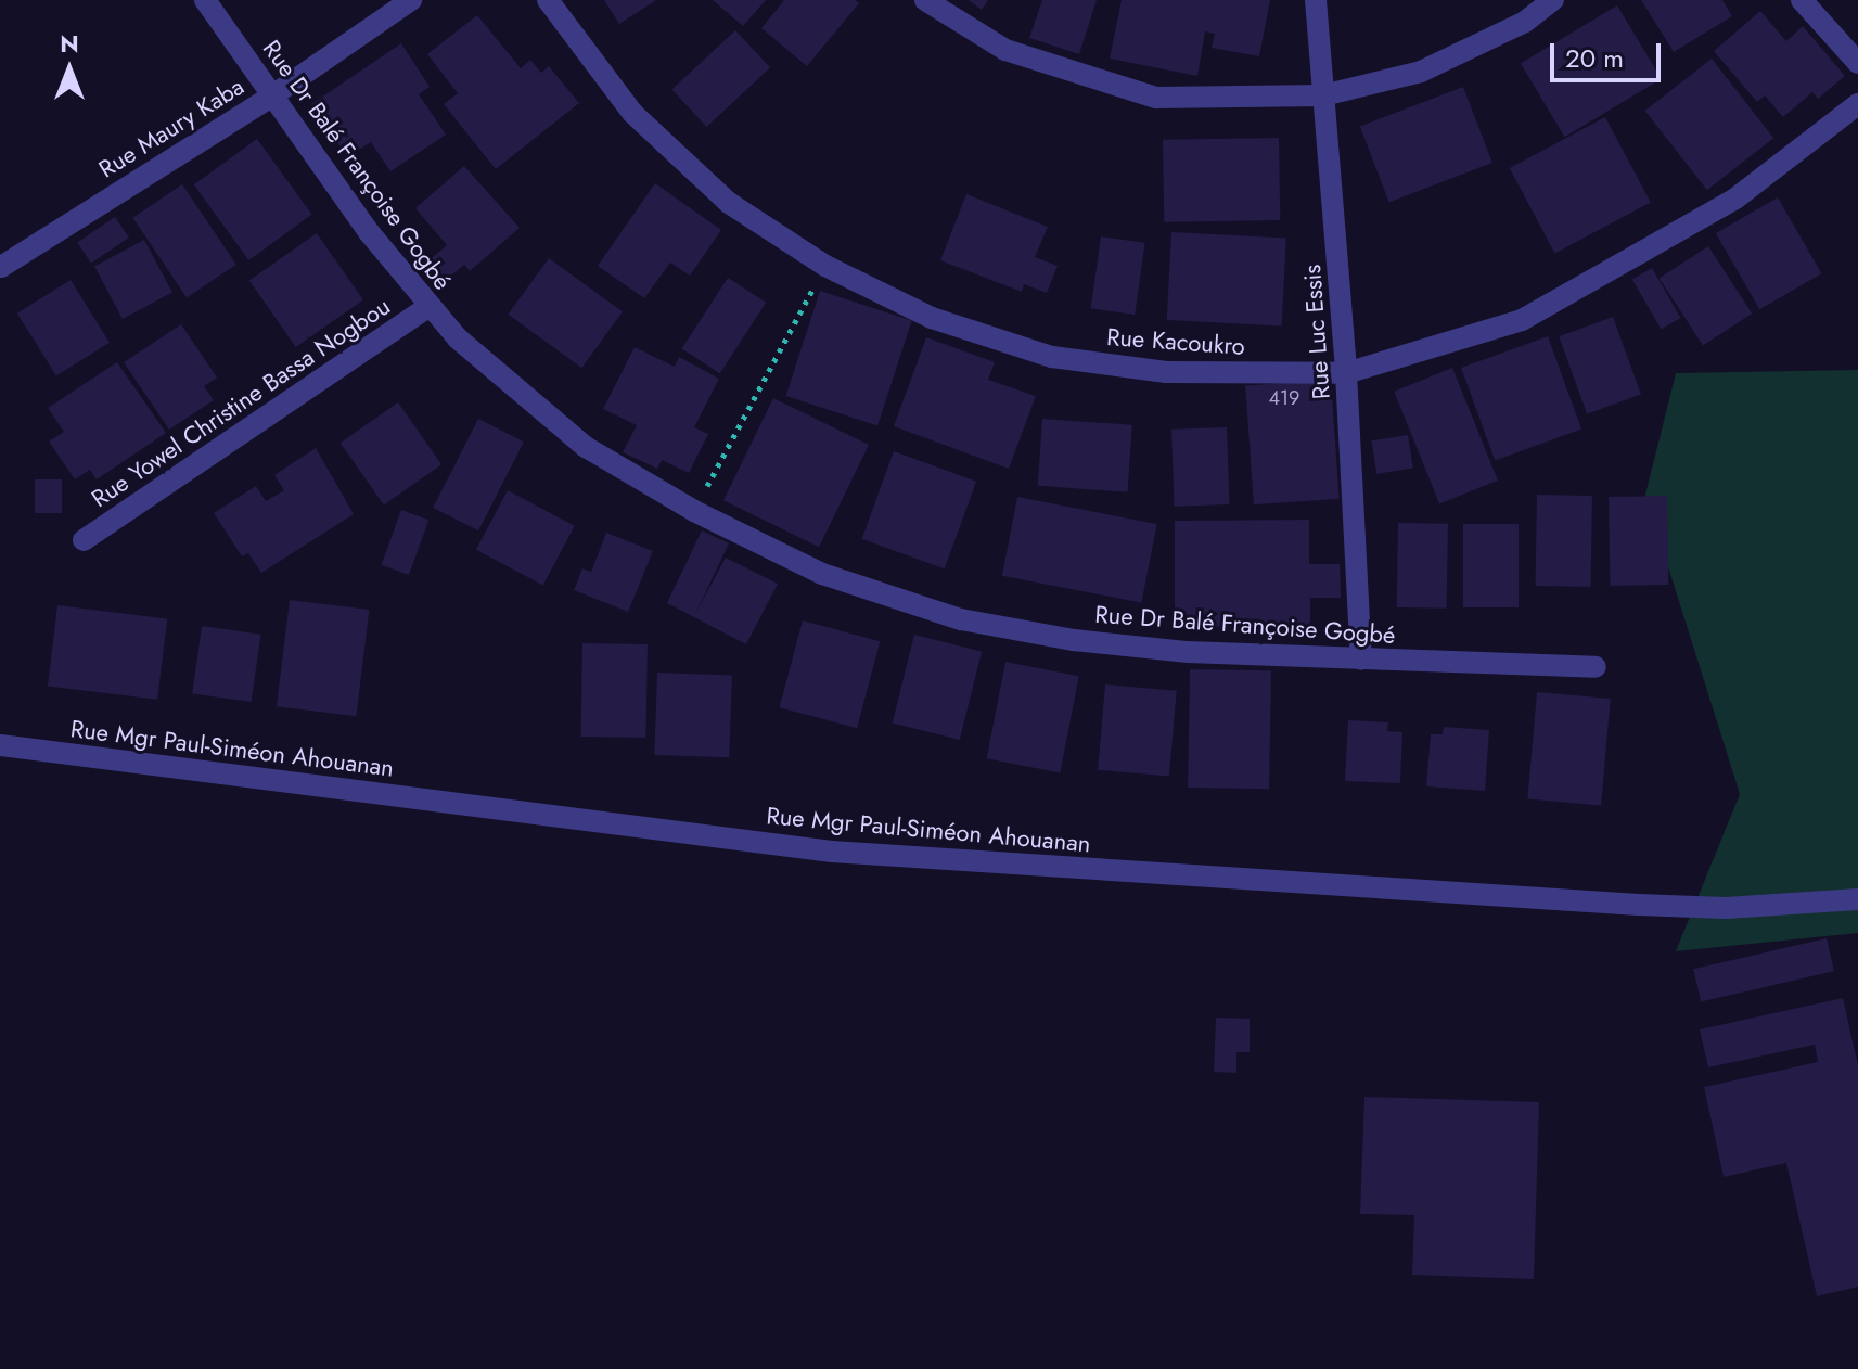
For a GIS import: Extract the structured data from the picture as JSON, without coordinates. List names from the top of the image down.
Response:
{
  "streets": {
    "street": [
      "Rue Maury Kaba",
      "Rue Dr Balé Françoise Gogbé",
      "Rue Luc Essis",
      "Rue Kacoukro",
      "Rue Yowel Christine Bassa Nogbou",
      "Rue Mgr Paul-Siméon Ahouanan"
    ]
  },
  "crossings": [
    ["Rue Maury Kaba", "Rue Dr Balé Françoise Gogbé"],
    ["Rue Dr Balé Françoise Gogbé", "Rue Luc Essis"],
    ["Rue Dr Balé Françoise Gogbé", "Rue Yowel Christine Bassa Nogbou"],
    ["Rue Luc Essis", "Rue Kacoukro"]
  ],
  "house_numbers": ["419"],
  "scale_bar": "20 m",
  "north": "top"
}
